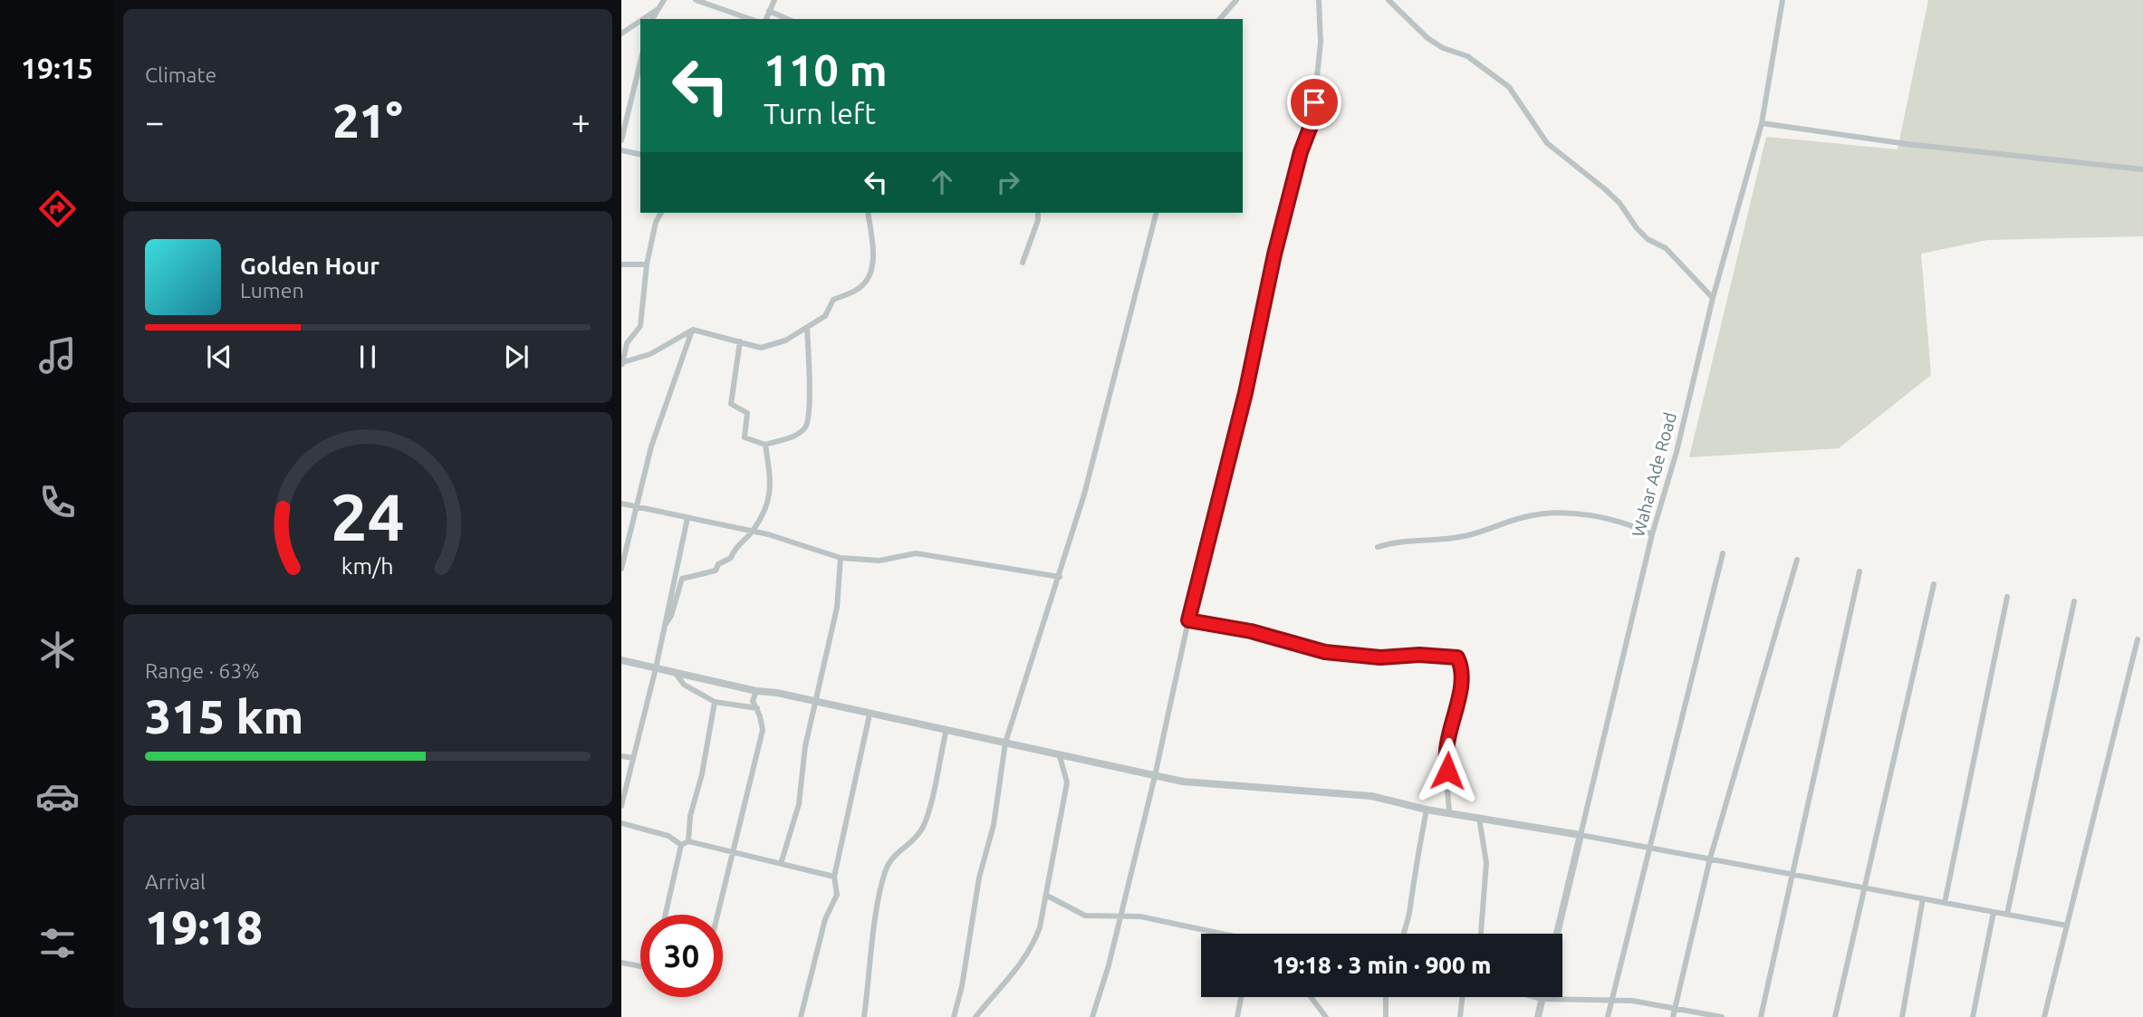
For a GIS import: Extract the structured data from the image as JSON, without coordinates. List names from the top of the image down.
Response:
{
  "streets": {
    "street": ["Wahar Ade Road"]
  },
  "page": {
    "tabs": "19:15",
    "tile": [
      "Climate",
      ["Range · 63%", "315 km"],
      ["Arrival", "19:18"]
    ],
    "turn": ["110 m", "Turn left"],
    "heat": ["−", "21°", "+"],
    "song": ["Golden Hour", "Lumen"],
    "limit": "30",
    "trip": "19:18 · 3 min · 900 m",
    "gauge": ["24", "km/h"]
  }
}
